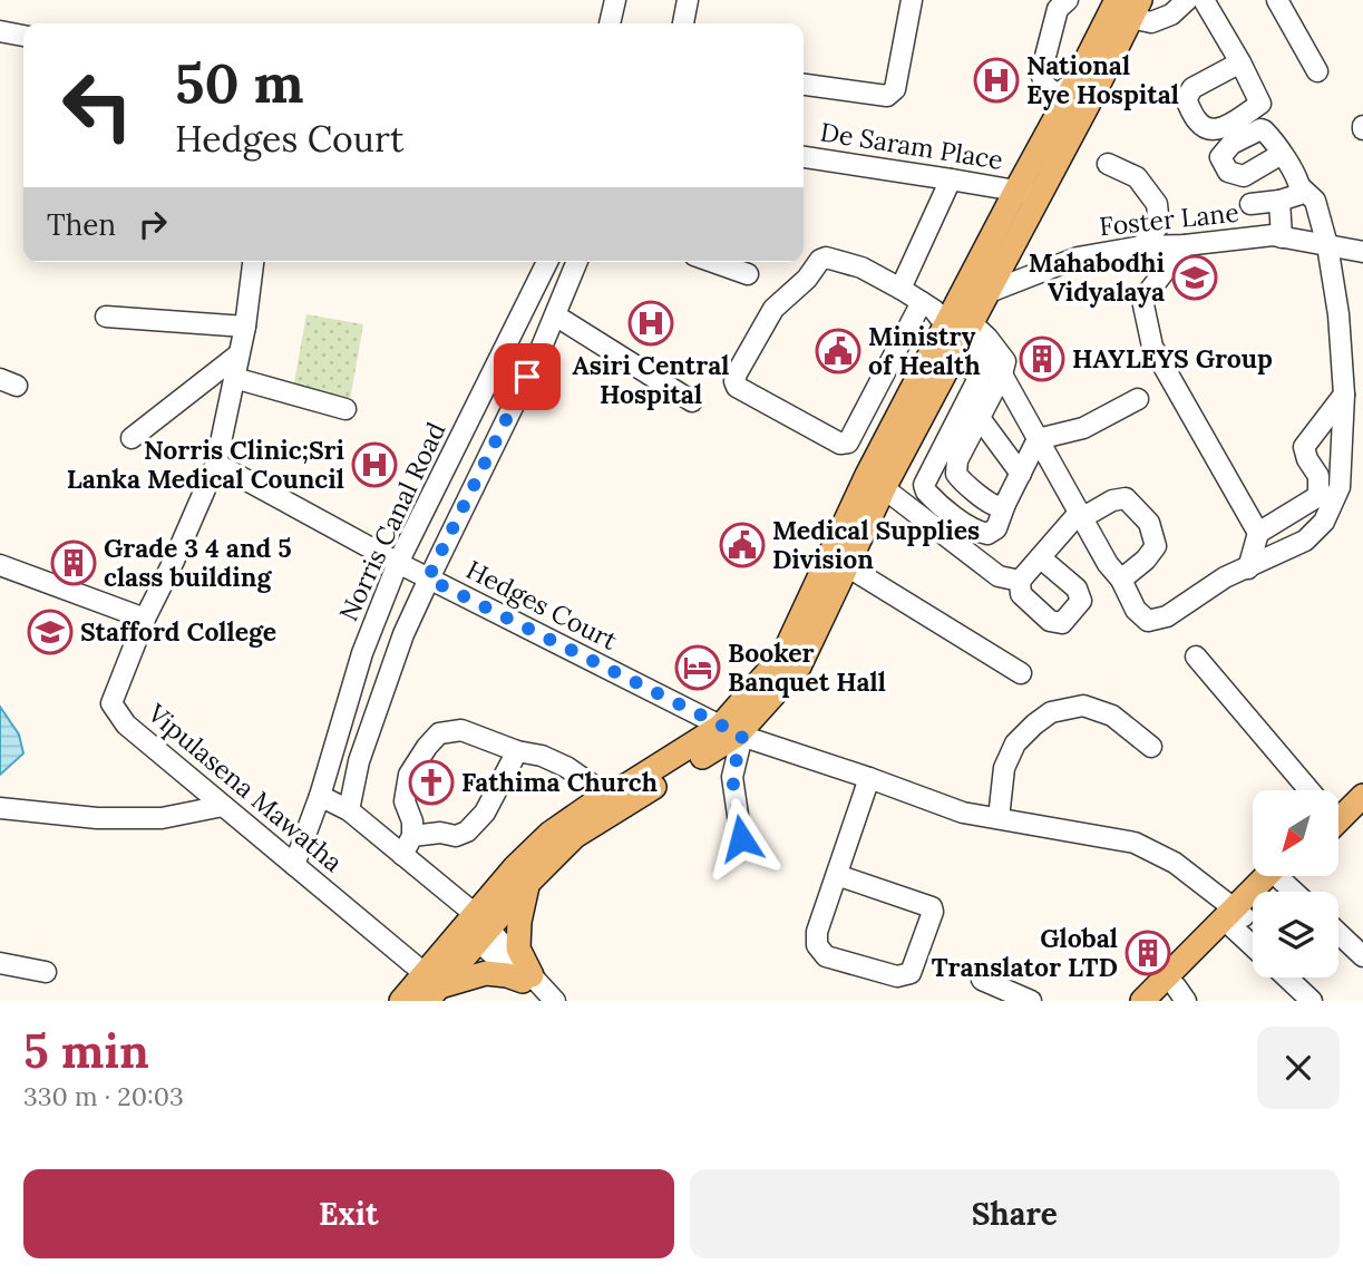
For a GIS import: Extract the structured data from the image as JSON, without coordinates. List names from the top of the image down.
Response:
{
  "streets": {
    "street": [
      "De Saram Place",
      "Foster Lane",
      "Norris Canal Road",
      "Hedges Court",
      "Vipulasena Mawatha"
    ]
  },
  "crossings": [
    ["Norris Canal Road", "Hedges Court"],
    ["Norris Canal Road", "Vipulasena Mawatha"],
    ["Hedges Court", "Vipulasena Mawatha"]
  ],
  "places": {
    "hospital": ["National Eye Hospital", "Asiri Central Hospital", "Norris Clinic;Sri Lanka Medical Council"],
    "school or university": ["Mahabodhi Vidyalaya", "Stafford College"],
    "public building": ["Ministry of Health", "Medical Supplies Division"],
    "building": ["HAYLEYS Group", "Grade 3 4 and 5 class building", "Global Translator LTD"],
    "hotel": ["Booker Banquet Hall"],
    "church": ["Fathima Church"]
  },
  "north": "bottom left",
  "page": {
    "turn": ["50 m", "Hedges Court"],
    "then": "Then",
    "heading": ["5 min", "330 m · 20:03"],
    "buttons": ["Exit", "Share"]
  }
}
